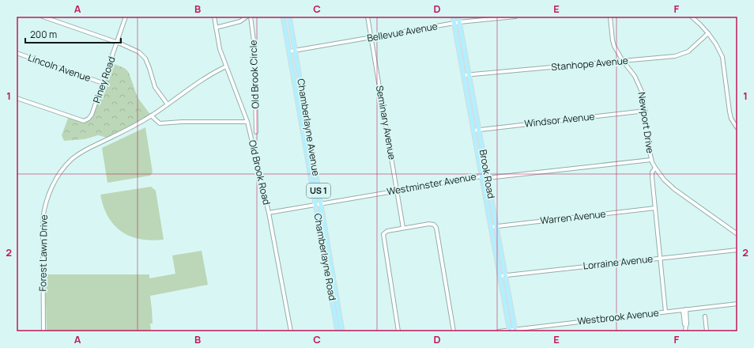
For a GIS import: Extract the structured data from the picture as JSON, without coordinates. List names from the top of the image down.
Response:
{
  "streets": {
    "main road": [
      "Chamberlayne Avenue",
      "Brook Road",
      "US 1",
      "Chamberlayne Road"
    ],
    "street": [
      "Bellevue Avenue",
      "Stanhope Avenue",
      "Lincoln Avenue",
      "Old Brook Circle",
      "Piney Road",
      "Windsor Avenue",
      "Seminary Avenue",
      "Newport Drive",
      "Old Brook Road",
      "Westminster Avenue",
      "Warren Avenue",
      "Forest Lawn Drive",
      "Lorraine Avenue",
      "Westbrook Avenue"
    ]
  },
  "crossings": [
    ["Bellevue Avenue", "Seminary Avenue"],
    ["Bellevue Avenue", "Chamberlayne Avenue"],
    ["Bellevue Avenue", "Brook Road"],
    ["Bellevue Avenue", "US 1"],
    ["Bellevue Avenue", "Chamberlayne Road"],
    ["Stanhope Avenue", "Newport Drive"],
    ["Stanhope Avenue", "Brook Road"],
    ["Lincoln Avenue", "Piney Road"],
    ["Windsor Avenue", "Newport Drive"],
    ["Windsor Avenue", "Brook Road"],
    ["Seminary Avenue", "Westminster Avenue"],
    ["Newport Drive", "Westminster Avenue"],
    ["Chamberlayne Avenue", "Westminster Avenue"],
    ["Old Brook Road", "Westminster Avenue"],
    ["Old Brook Road", "Forest Lawn Drive"],
    ["Brook Road", "Westminster Avenue"],
    ["Brook Road", "Warren Avenue"],
    ["Brook Road", "Lorraine Avenue"],
    ["Brook Road", "Westbrook Avenue"],
    ["Westminster Avenue", "Chamberlayne Road"],
    ["US 1", "Chamberlayne Road"]
  ],
  "scale_bar": "200 m",
  "grid": {
    "columns": [
      "A",
      "B",
      "C",
      "D",
      "E",
      "F"
    ],
    "rows": ["1", "2"]
  }
}
